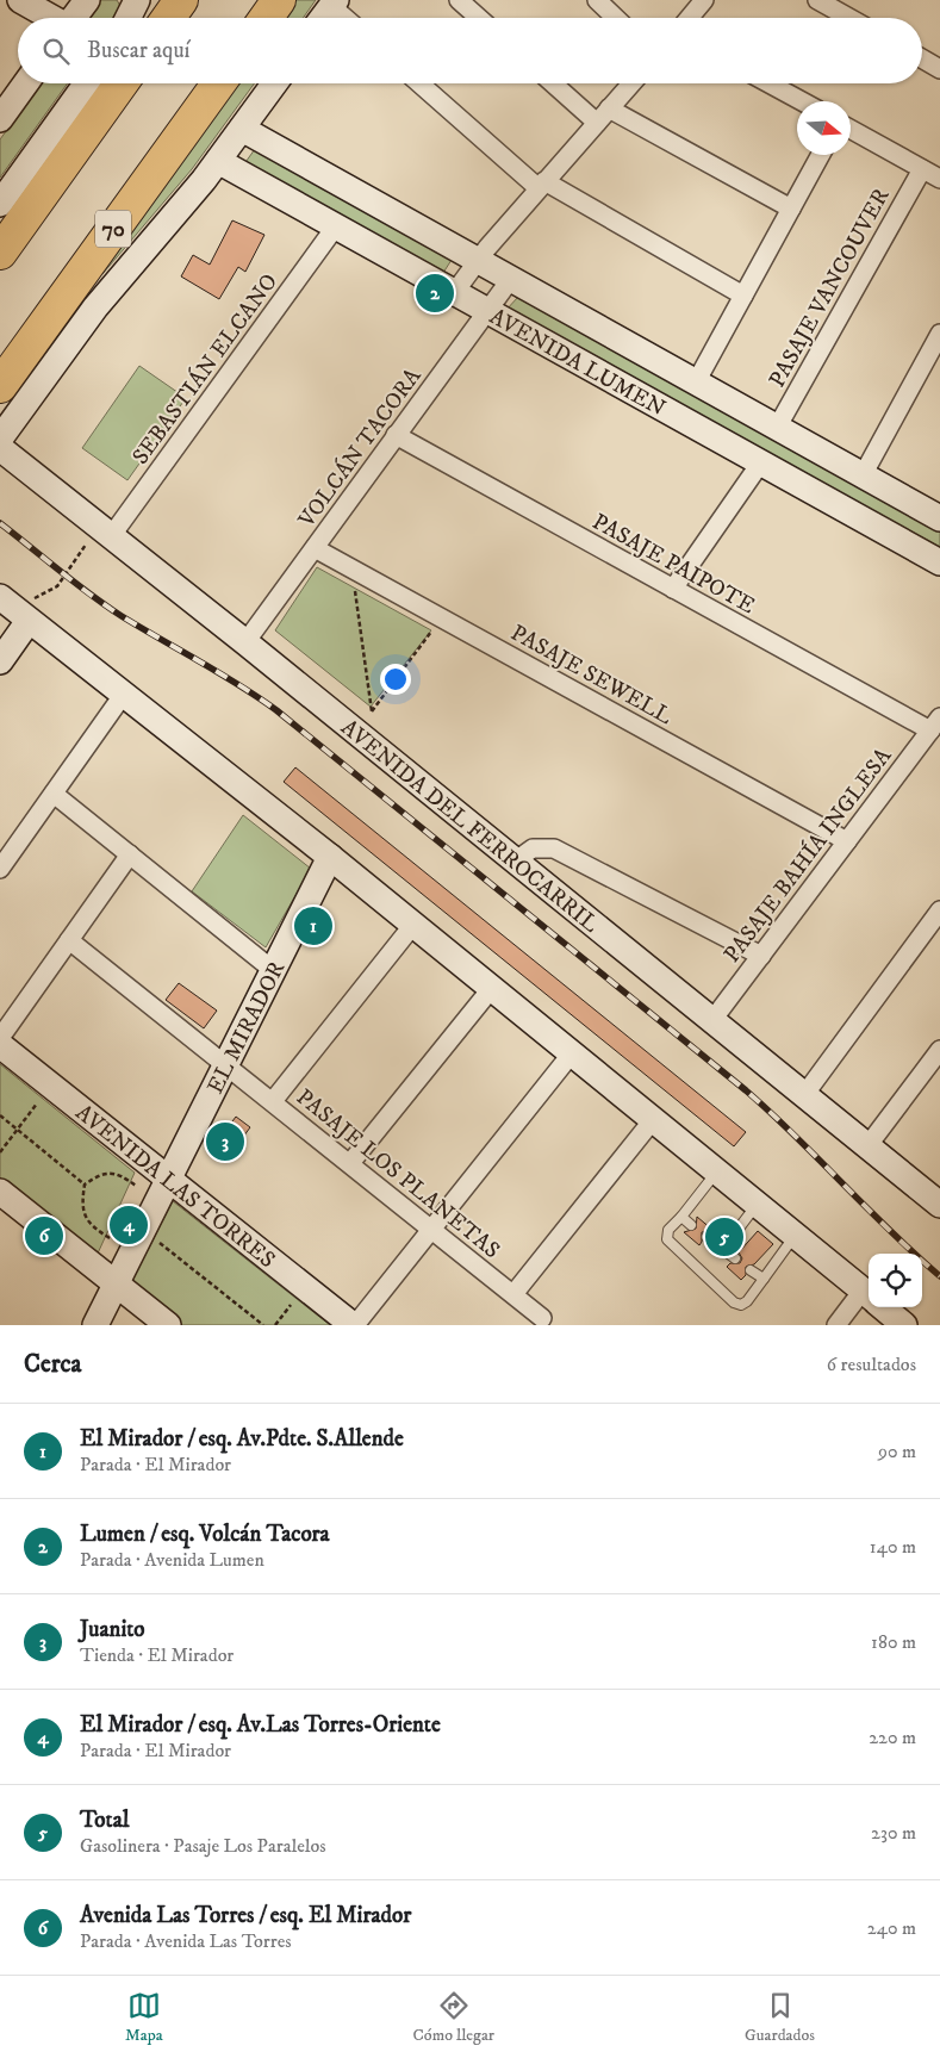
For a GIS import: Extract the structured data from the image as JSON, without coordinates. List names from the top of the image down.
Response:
{
  "streets": {
    "highway": ["70"],
    "street": [
      "PASAJE VANCOUVER",
      "AVENIDA LUMEN",
      "SEBASTIÁN ELCANO",
      "VOLCÁN TACORA",
      "PASAJE PAIPOTE",
      "PASAJE SEWELL",
      "AVENIDA DEL FERROCARRIL",
      "PASAJE BAHÍA INGLESA",
      "EL MIRADOR",
      "PASAJE LOS PLANETAS",
      "AVENIDA LAS TORRES"
    ]
  },
  "crossings": [
    ["PASAJE VANCOUVER", "AVENIDA LUMEN"],
    ["AVENIDA LUMEN", "SEBASTIÁN ELCANO"],
    ["AVENIDA LUMEN", "VOLCÁN TACORA"],
    ["SEBASTIÁN ELCANO", "AVENIDA DEL FERROCARRIL"],
    ["VOLCÁN TACORA", "PASAJE PAIPOTE"],
    ["VOLCÁN TACORA", "PASAJE SEWELL"],
    ["VOLCÁN TACORA", "AVENIDA DEL FERROCARRIL"],
    ["PASAJE PAIPOTE", "PASAJE BAHÍA INGLESA"],
    ["PASAJE SEWELL", "PASAJE BAHÍA INGLESA"],
    ["AVENIDA DEL FERROCARRIL", "PASAJE BAHÍA INGLESA"],
    ["EL MIRADOR", "PASAJE LOS PLANETAS"],
    ["EL MIRADOR", "AVENIDA LAS TORRES"]
  ],
  "north": "right",
  "page": {
    "search": "Buscar aquí",
    "pins": [
      "2",
      "1",
      "3",
      "4",
      "6",
      "5"
    ],
    "heading": ["Cerca", "6 resultados"],
    "list": [
      {
        "mark": "1",
        "name": "El Mirador / esq. Av.Pdte. S.Allende",
        "note": "Parada · El Mirador",
        "value": "90 m"
      },
      {
        "mark": "2",
        "name": "Lumen / esq. Volcán Tacora",
        "note": "Parada · Avenida Lumen",
        "value": "140 m"
      },
      {
        "mark": "3",
        "name": "Juanito",
        "note": "Tienda · El Mirador",
        "value": "180 m"
      },
      {
        "mark": "4",
        "name": "El Mirador / esq. Av.Las Torres-Oriente",
        "note": "Parada · El Mirador",
        "value": "220 m"
      },
      {
        "mark": "5",
        "name": "Total",
        "note": "Gasolinera · Pasaje Los Paralelos",
        "value": "230 m"
      },
      {
        "mark": "6",
        "name": "Avenida Las Torres / esq. El Mirador",
        "note": "Parada · Avenida Las Torres",
        "value": "240 m"
      }
    ],
    "nav": ["Mapa", "Cómo llegar", "Guardados"]
  }
}
